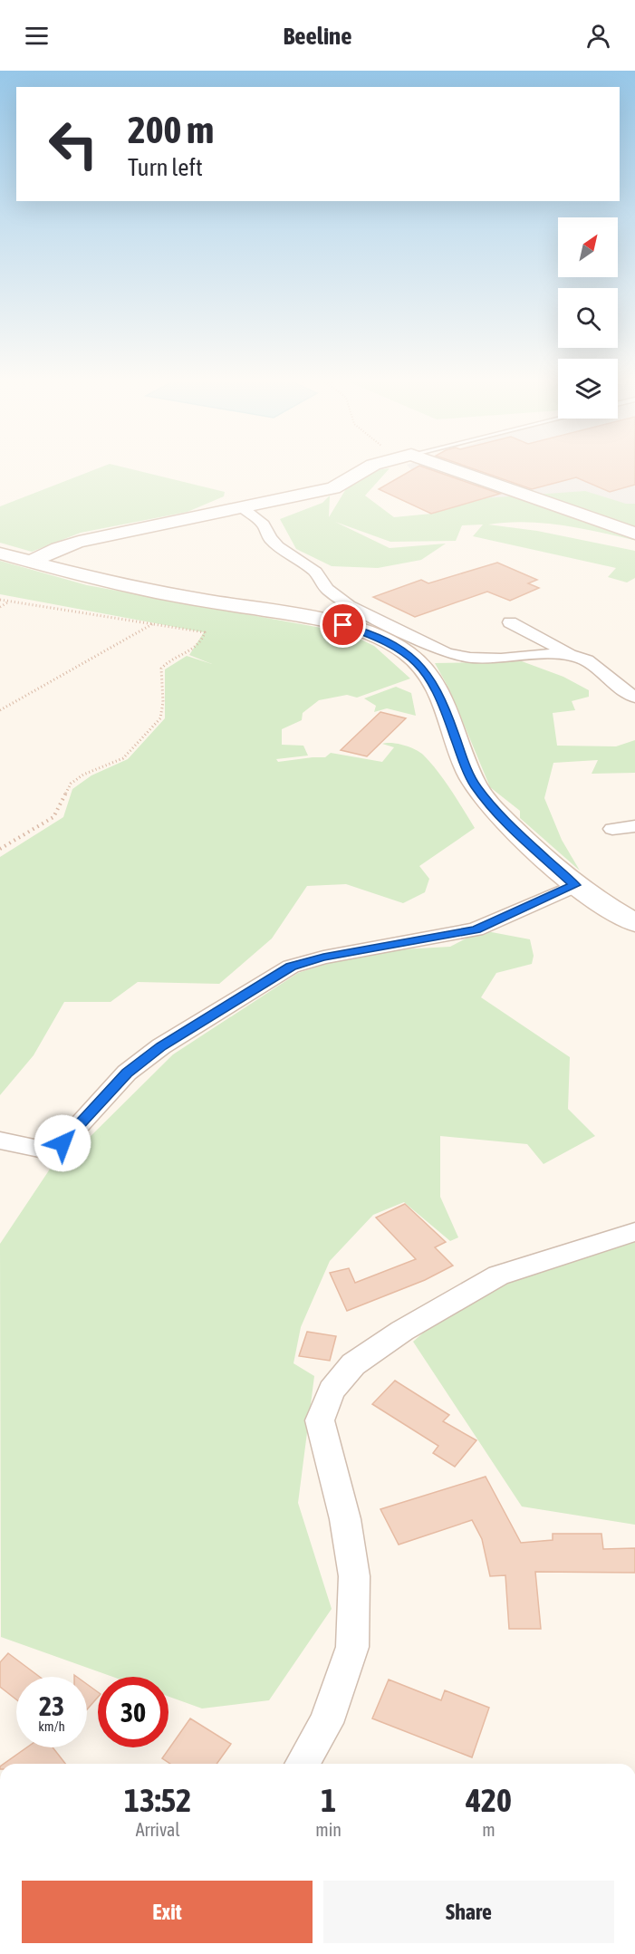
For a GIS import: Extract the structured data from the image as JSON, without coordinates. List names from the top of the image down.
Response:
{
  "north": "top right",
  "page": {
    "header": "Beeline",
    "turn": ["200 m", "Turn left"],
    "speed": "23 km/h",
    "limit": "30",
    "eta": [
      "13:52",
      "Arrival",
      "1",
      "min",
      "420",
      "m"
    ],
    "buttons": ["Exit", "Share"]
  }
}
